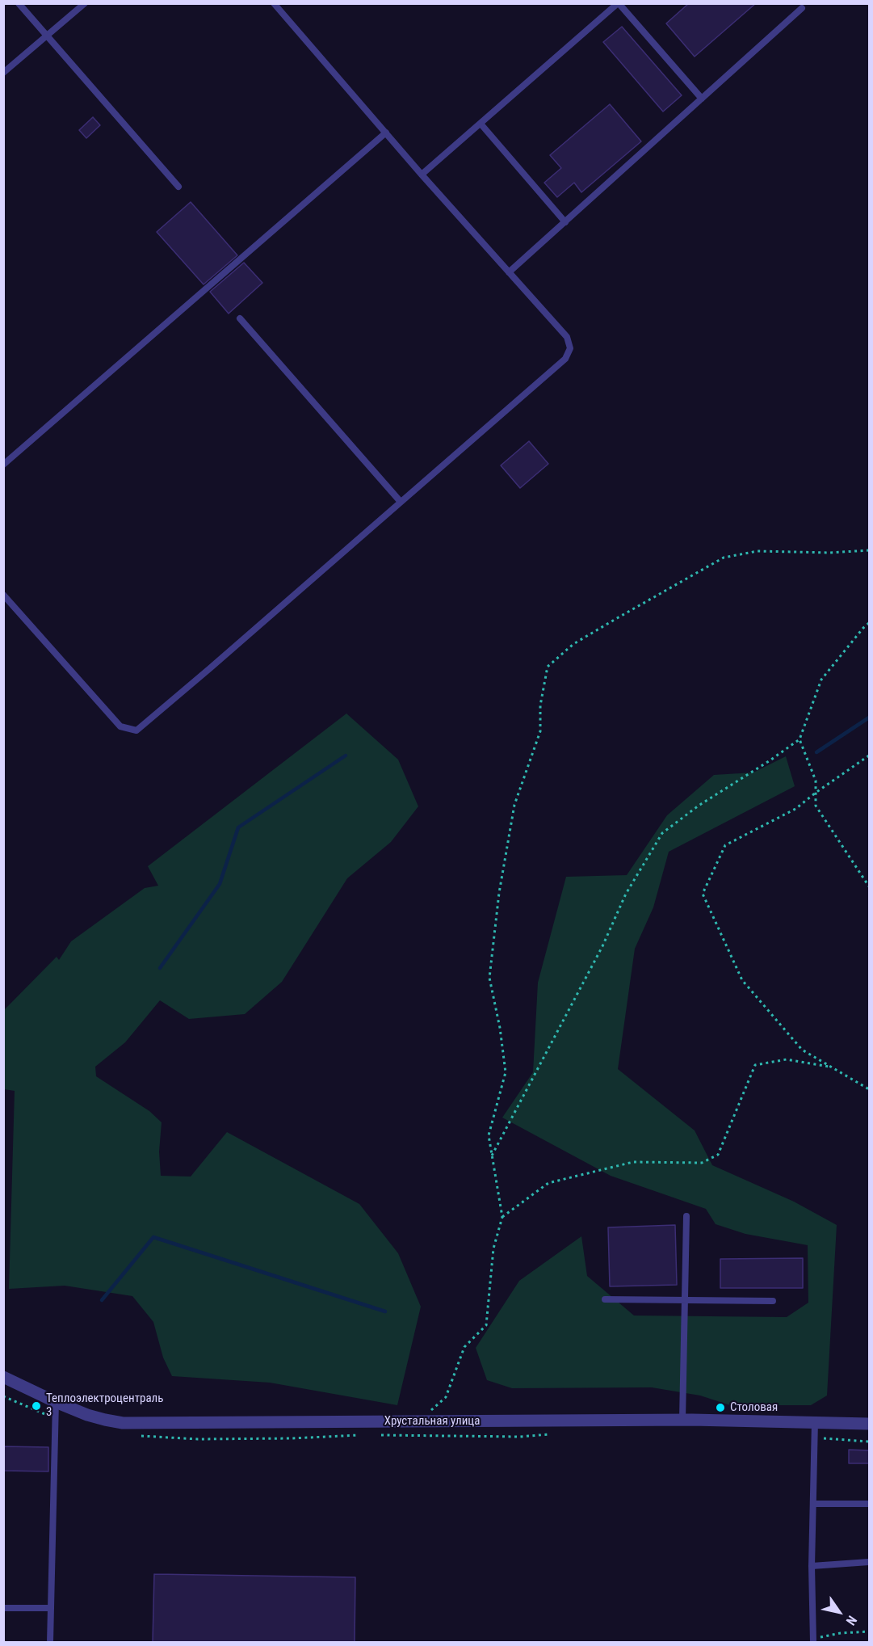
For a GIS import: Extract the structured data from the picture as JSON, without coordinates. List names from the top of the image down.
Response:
{
  "streets": {
    "street": ["Хрустальная улица"]
  },
  "places": ["Теплоэлектроцентраль 3", "Столовая"],
  "north": "bottom right"
}
